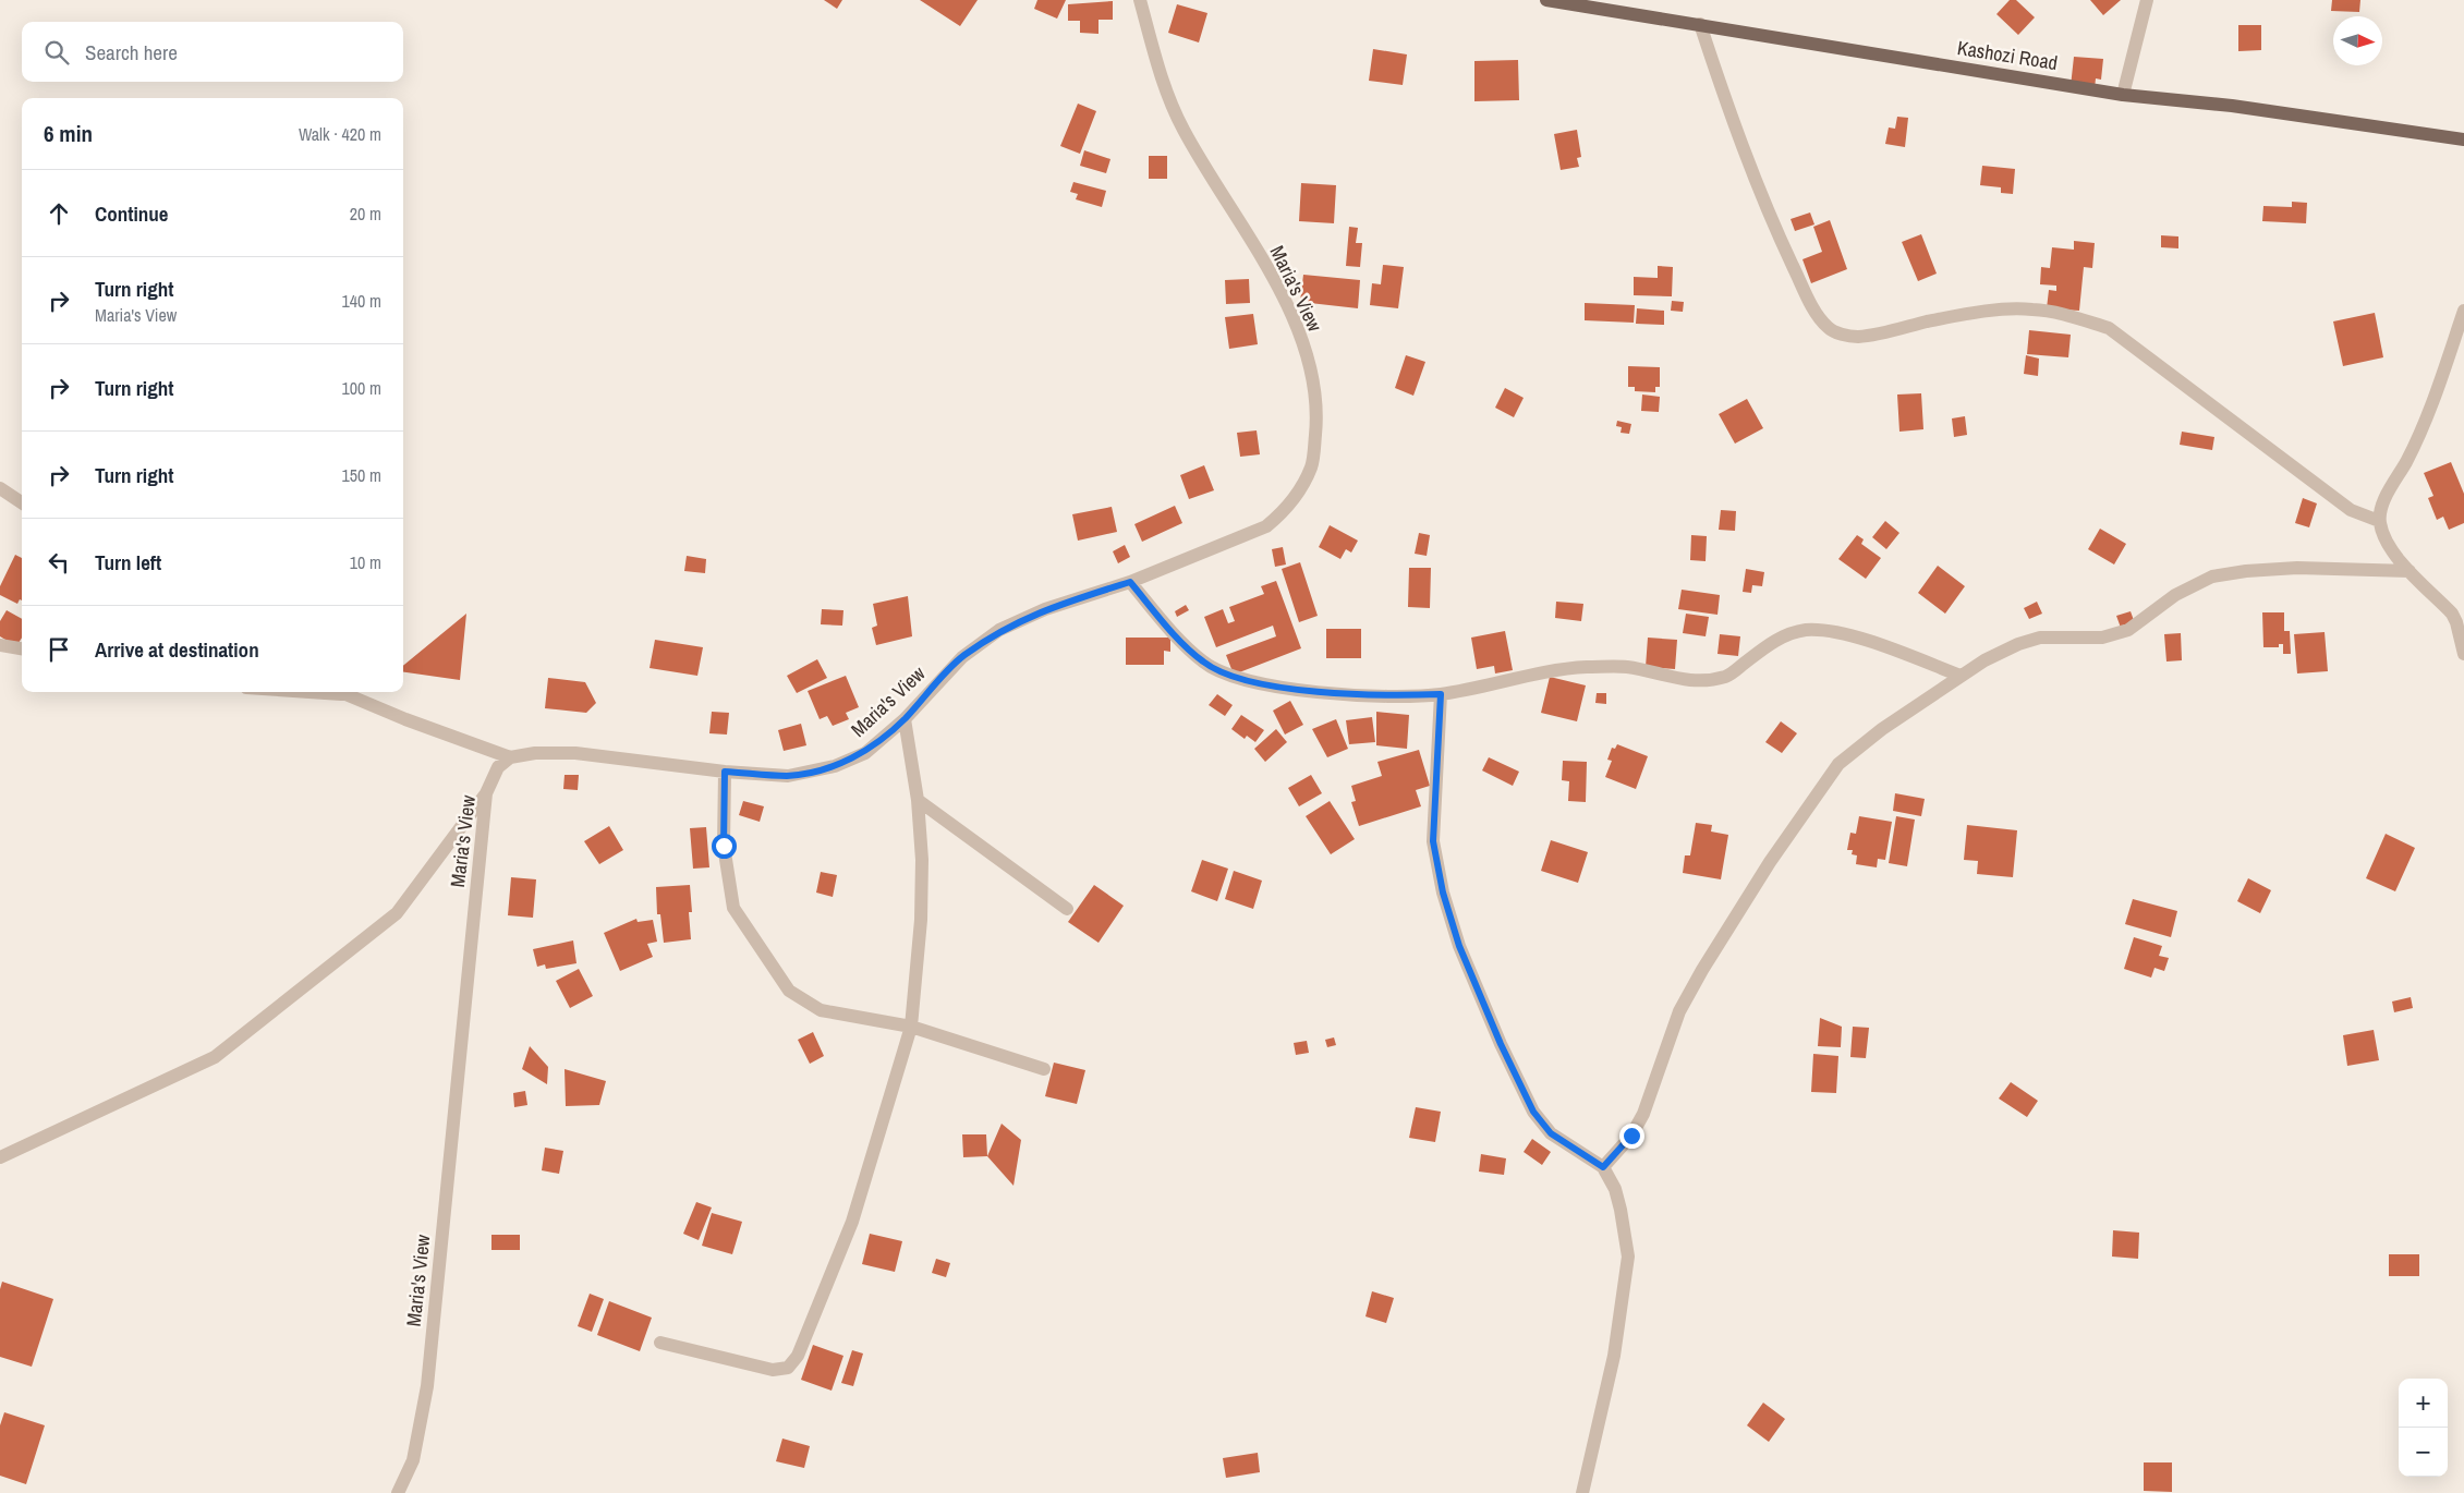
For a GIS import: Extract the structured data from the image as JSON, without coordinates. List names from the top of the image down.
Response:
{
  "streets": {
    "main road": ["Kashozi Road"],
    "street": ["Maria's View"]
  },
  "north": "right",
  "page": {
    "search": "Search here",
    "heading": ["6 min", "Walk · 420 m"],
    "list": [
      ["Continue", "20 m"],
      ["Turn right", "Maria's View", "140 m"],
      ["Turn right", "100 m"],
      ["Turn right", "150 m"],
      ["Turn left", "10 m"],
      "Arrive at destination"
    ],
    "map_buttons": ["+", "−"]
  }
}
